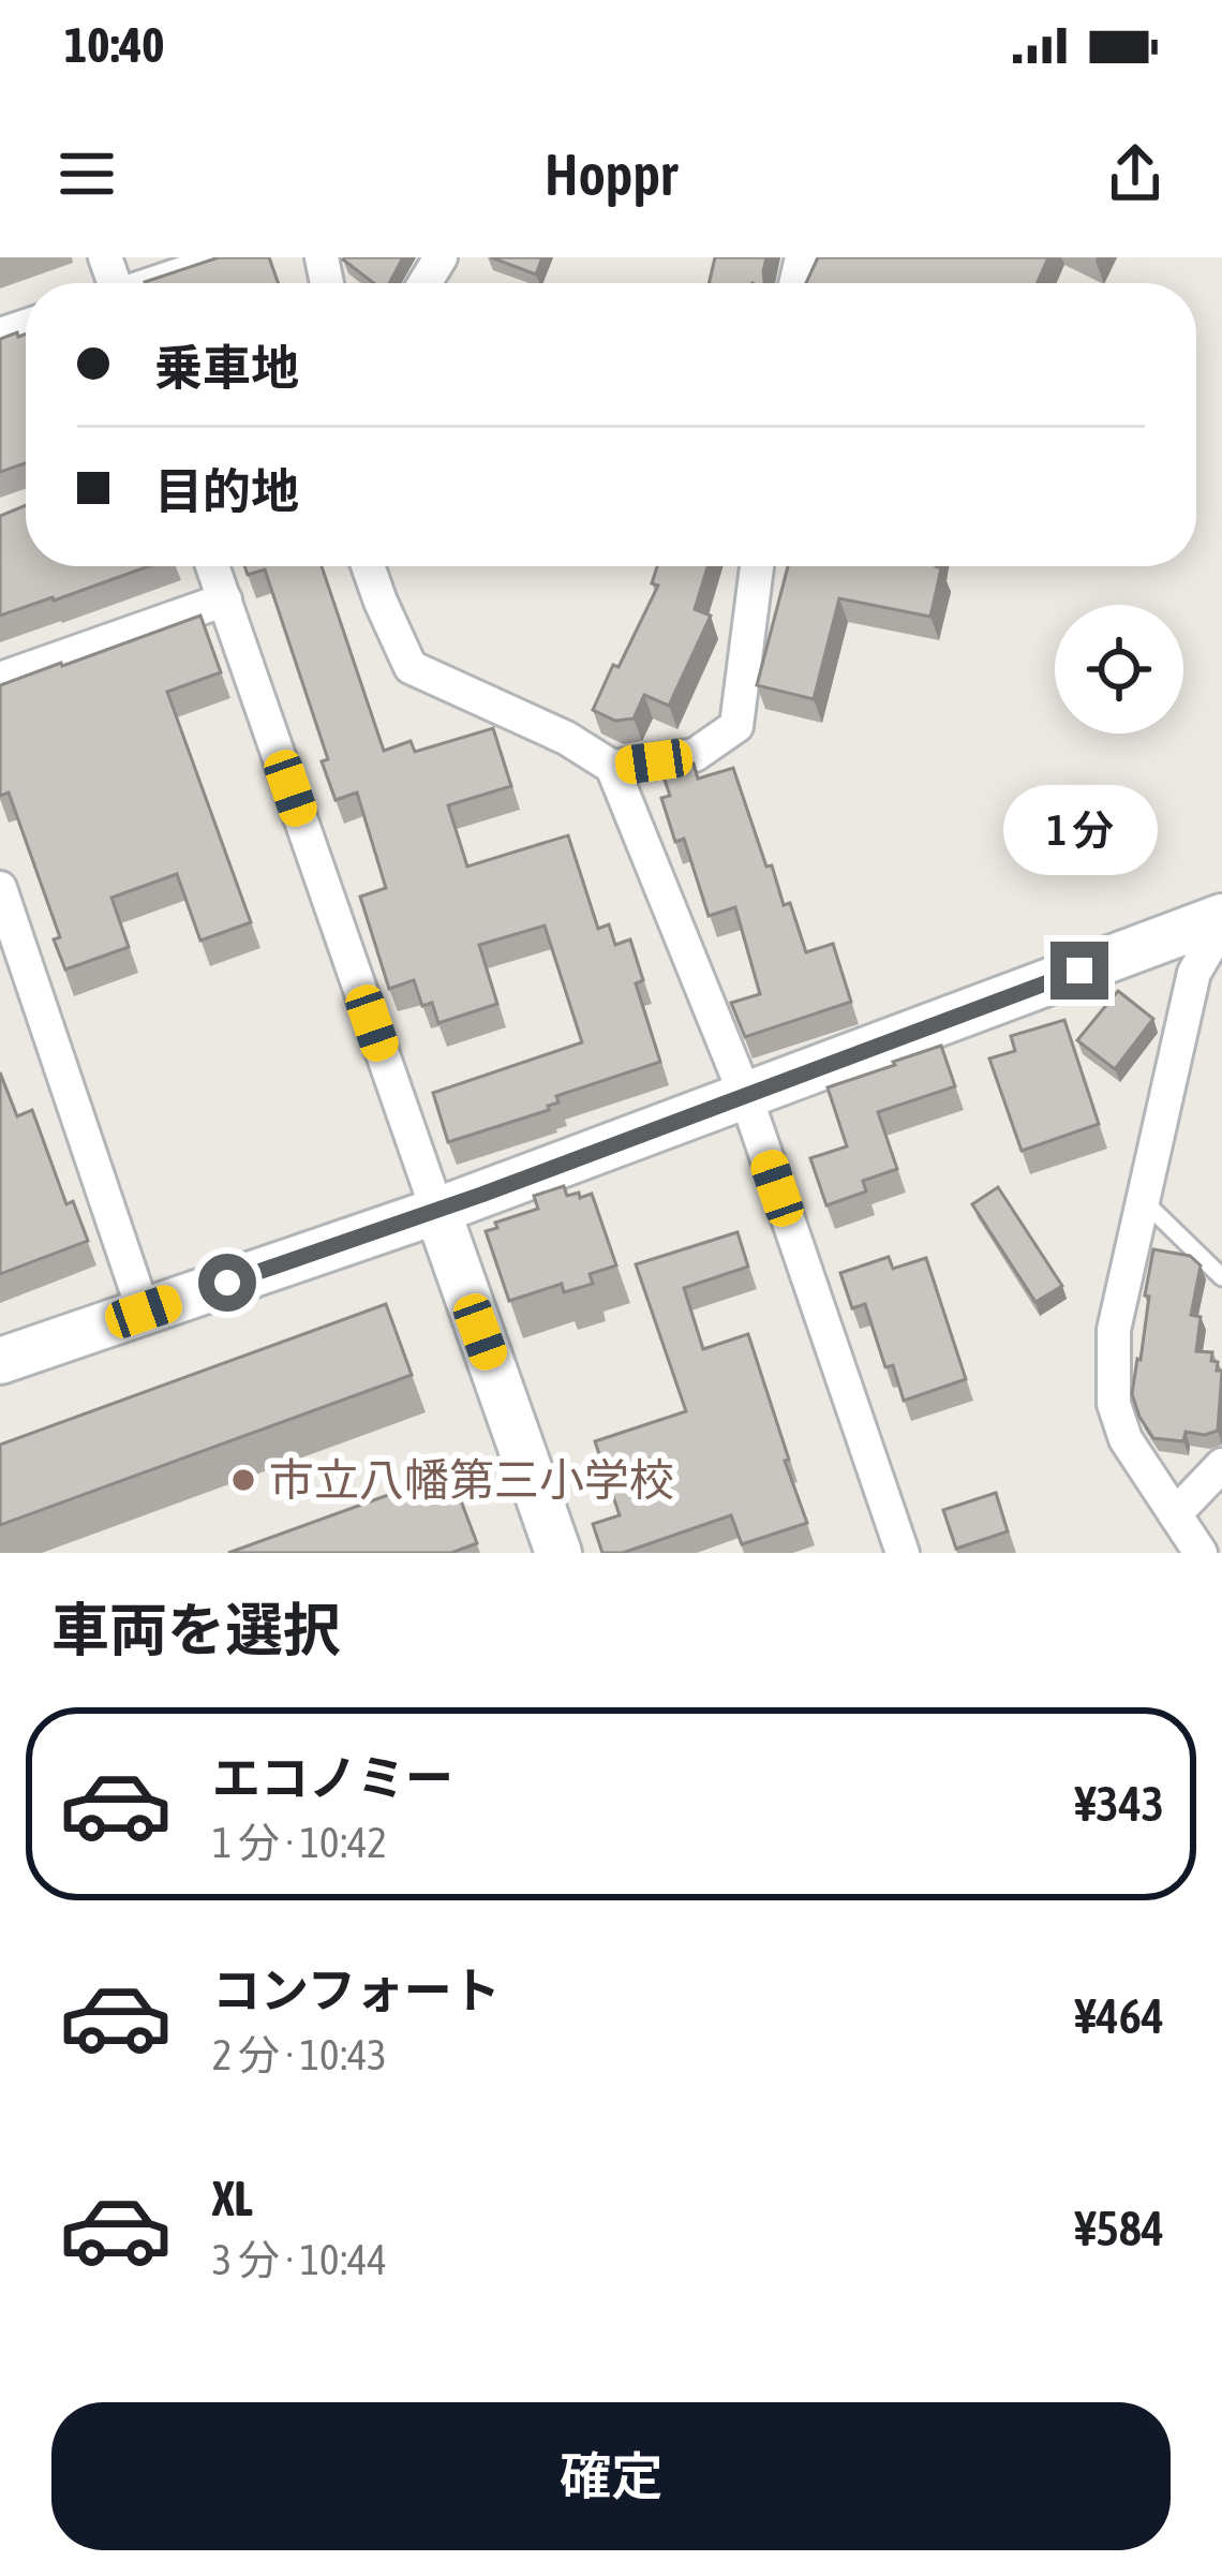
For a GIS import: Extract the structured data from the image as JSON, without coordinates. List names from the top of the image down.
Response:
{
  "places": ["市立八幡第三小学校"],
  "page": {
    "status": "10:40",
    "header": "Hoppr",
    "banner": ["乗車地", "目的地"],
    "bubble": "1 分",
    "heading": "車両を選択",
    "list": [
      {
        "name": "エコノミー",
        "note": "1 分 · 10:42",
        "value": "¥343"
      },
      {
        "name": "コンフォート",
        "note": "2 分 · 10:43",
        "value": "¥464"
      },
      {
        "name": "XL",
        "note": "3 分 · 10:44",
        "value": "¥584"
      }
    ],
    "buttons": "確定"
  }
}
